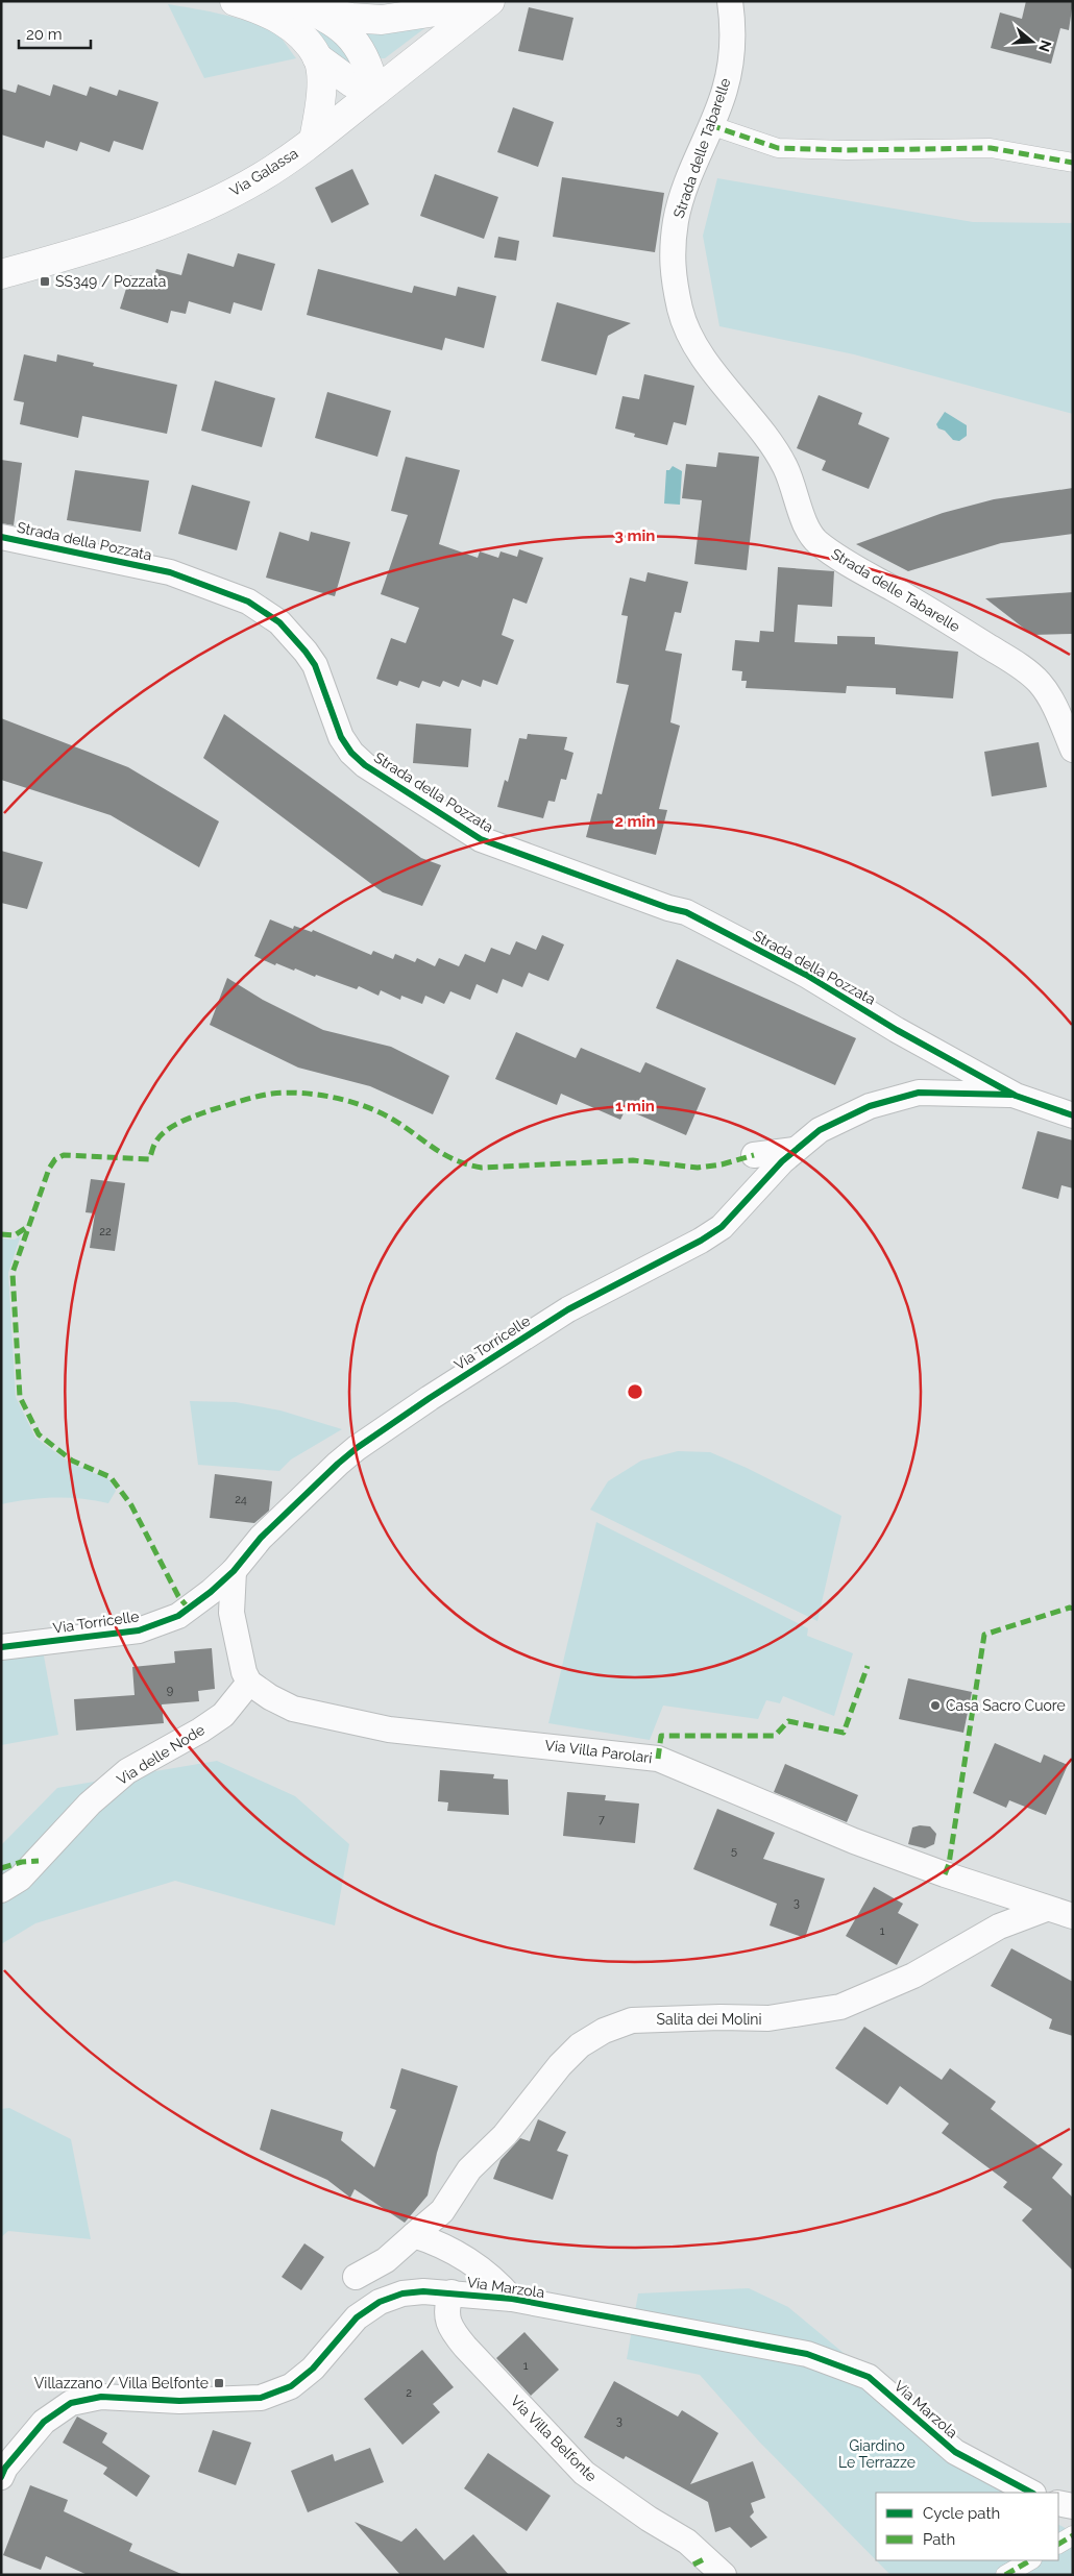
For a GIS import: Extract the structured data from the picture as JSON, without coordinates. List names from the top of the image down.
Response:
{
  "streets": {
    "main road": ["Via Galassa"],
    "street": [
      "Strada delle Tabarelle",
      "Strada della Pozzata",
      "Via Torricelle",
      "Via Villa Parolari",
      "Via delle Node",
      "Salita dei Molini",
      "Via Marzola",
      "Via Villa Belfonte"
    ]
  },
  "crossings": [
    ["Strada della Pozzata", "Via Torricelle"],
    ["Via Villa Parolari", "Via delle Node"],
    ["Via Villa Parolari", "Salita dei Molini"],
    ["Via Marzola", "Via Villa Belfonte"]
  ],
  "parks": ["Giardino Le Terrazze"],
  "places": {
    "transit": ["SS349 / Pozzata", "Villazzano / Villa Belfonte"],
    "other": ["Casa Sacro Cuore"]
  },
  "house_numbers": [
    "22",
    "24",
    "9",
    "7",
    "5",
    "3",
    "1",
    "1",
    "2",
    "3"
  ],
  "legend": ["Cycle path", "Path"],
  "scale_bar": "20 m",
  "north": "right",
  "rings": ["3 min", "2 min", "1 min"]
}
